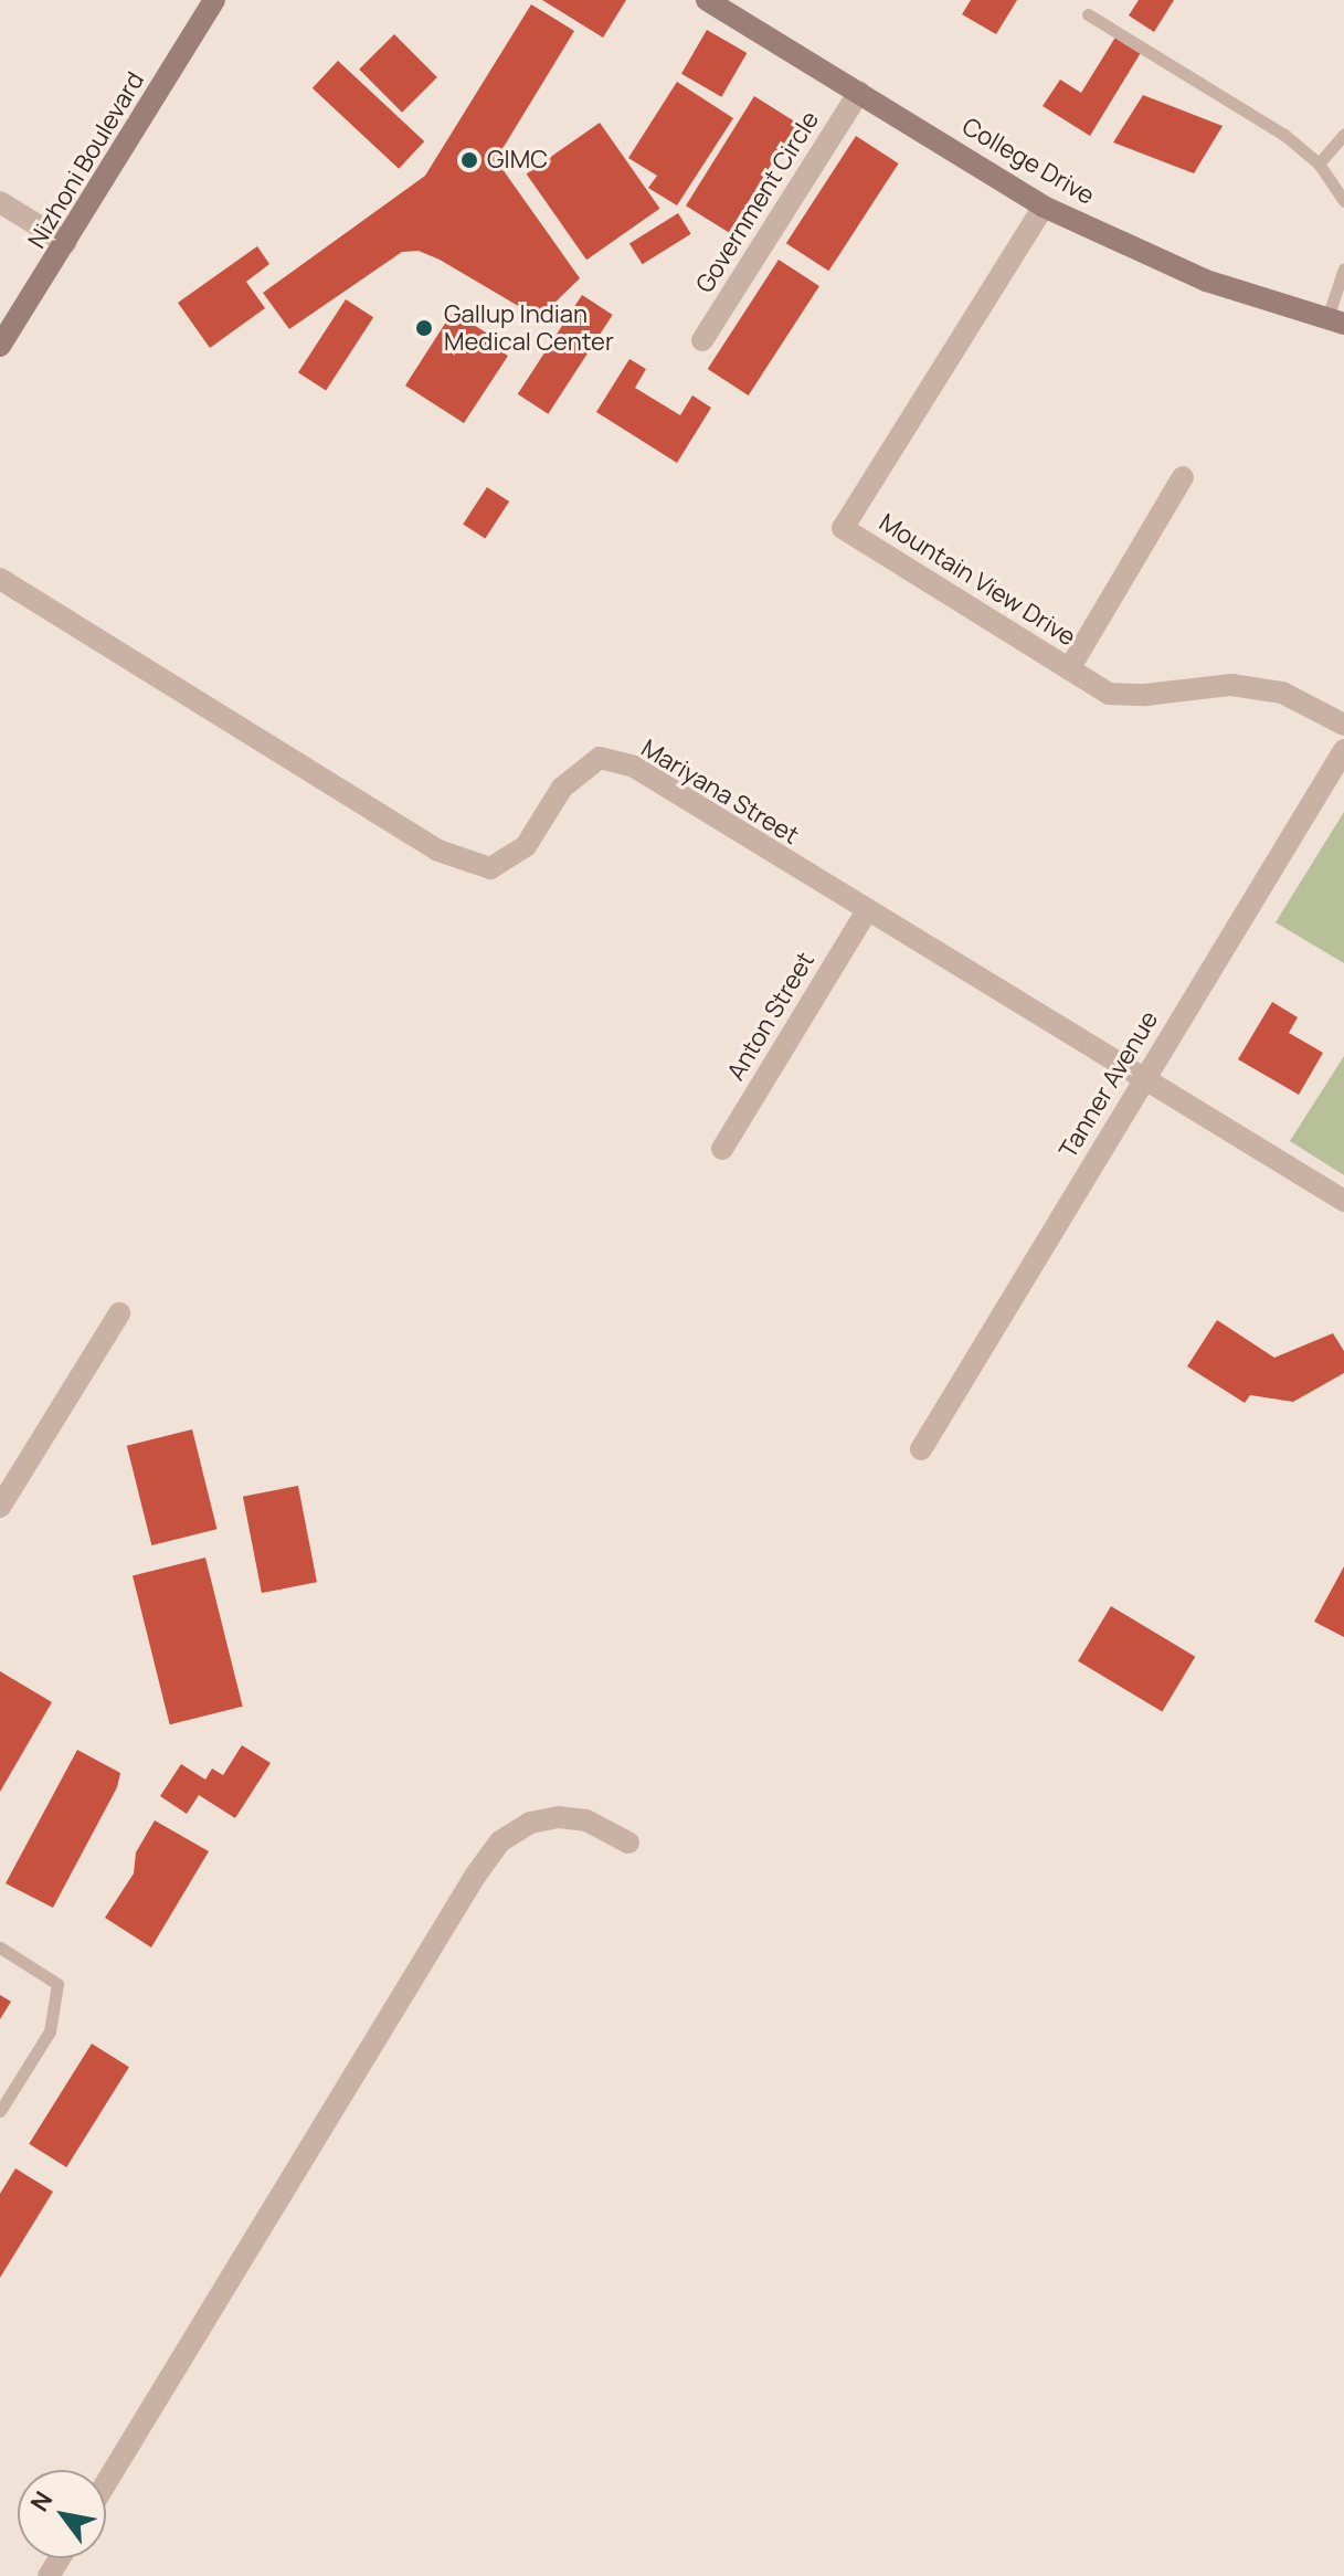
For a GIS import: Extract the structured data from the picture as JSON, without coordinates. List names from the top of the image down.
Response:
{
  "streets": {
    "main road": ["Nizhoni Boulevard", "College Drive"],
    "street": [
      "Government Circle",
      "Mountain View Drive",
      "Mariyana Street",
      "Anton Street",
      "Tanner Avenue"
    ]
  },
  "crossings": [
    ["College Drive", "Government Circle"],
    ["College Drive", "Mountain View Drive"],
    ["Mariyana Street", "Anton Street"],
    ["Mariyana Street", "Tanner Avenue"]
  ],
  "places": ["GIMC", "Gallup Indian Medical Center"],
  "north": "top left"
}
